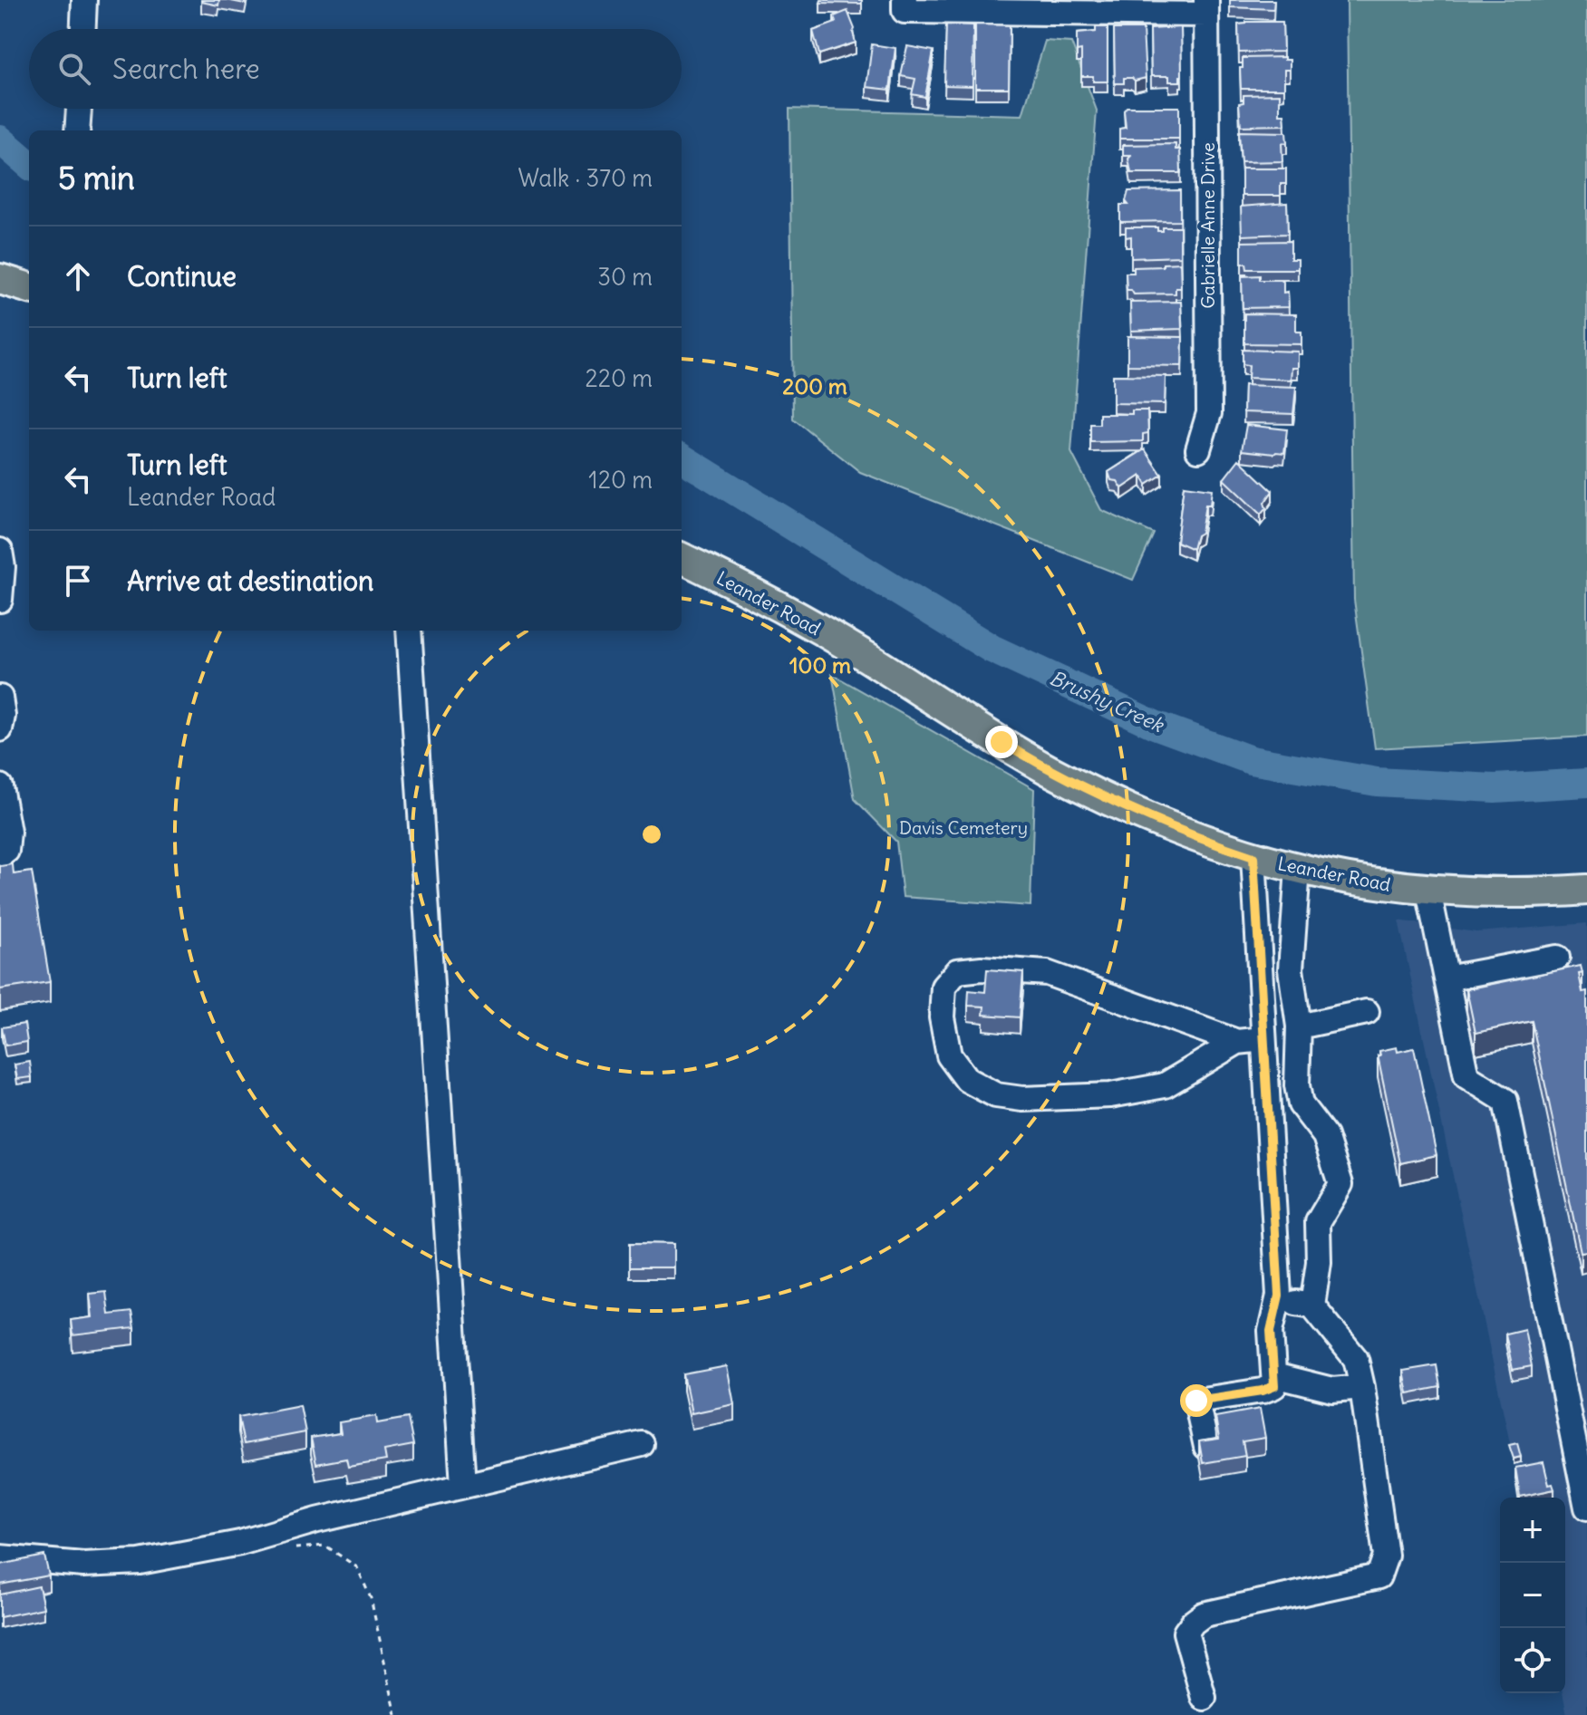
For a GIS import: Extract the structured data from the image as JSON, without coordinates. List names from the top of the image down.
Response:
{
  "streets": {
    "main road": ["Leander Road"],
    "street": ["Gabrielle Anne Drive"]
  },
  "water": ["Brushy Creek"],
  "parks": ["Davis Cemetery"],
  "page": {
    "search": "Search here",
    "heading": ["5 min", "Walk · 370 m"],
    "list": [
      ["Continue", "30 m"],
      ["Turn left", "220 m"],
      ["Turn left", "Leander Road", "120 m"],
      "Arrive at destination"
    ],
    "map_buttons": ["+", "−"]
  },
  "rings": ["200 m", "100 m"]
}
